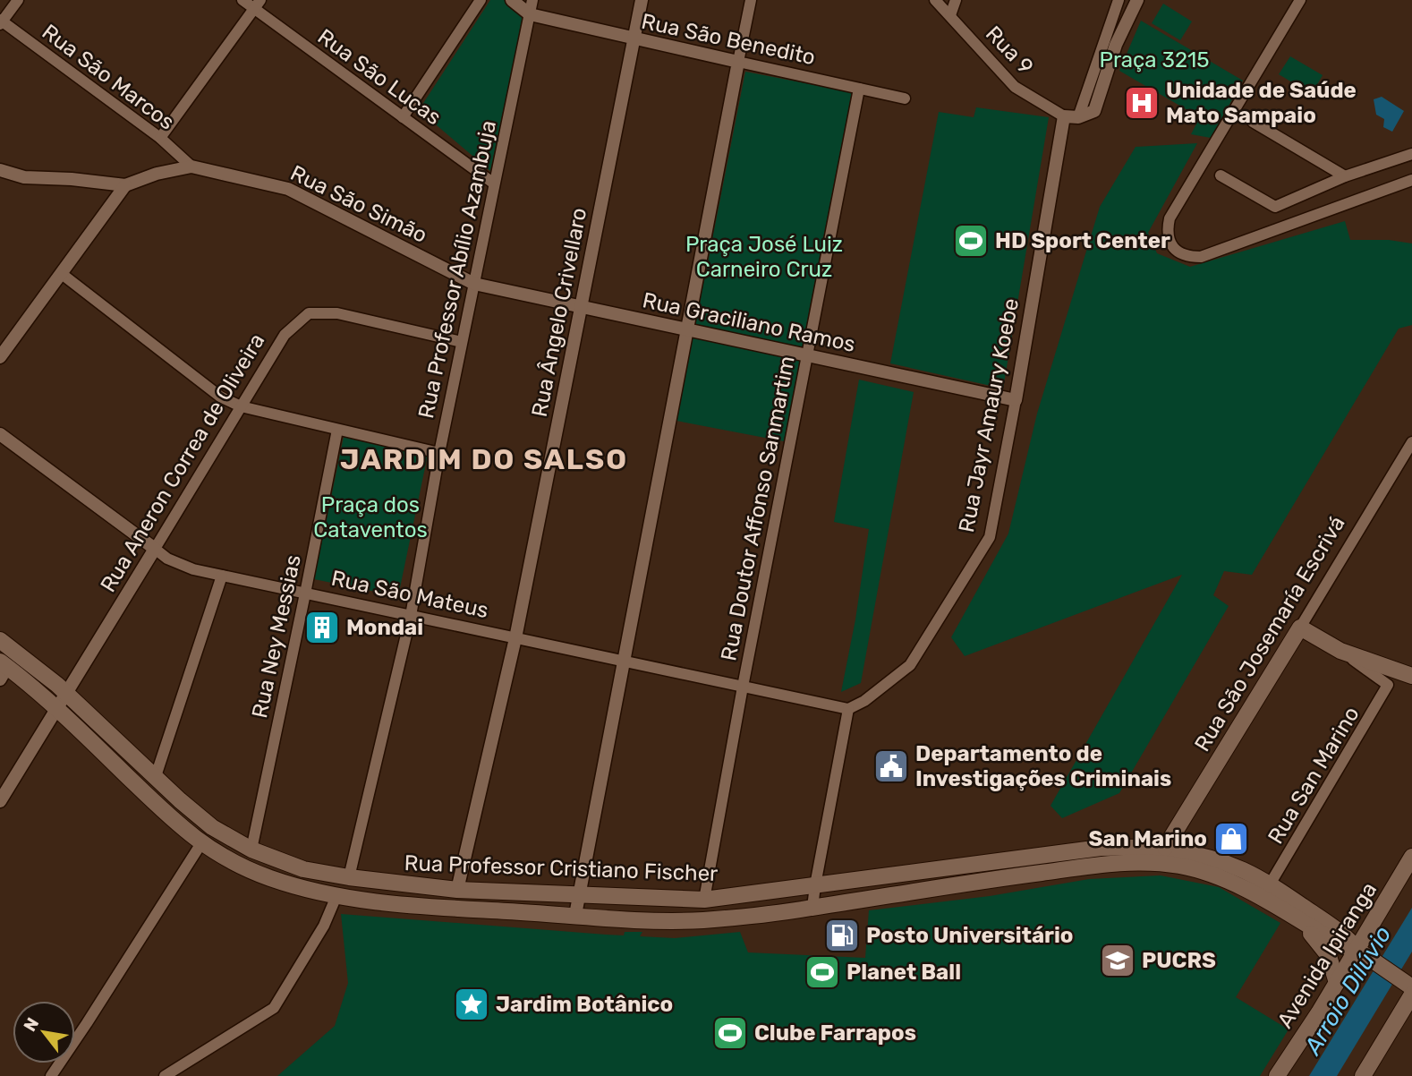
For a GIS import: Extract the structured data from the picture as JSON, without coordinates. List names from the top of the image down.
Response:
{
  "streets": {
    "main road": ["Rua São Josemaría Escrivá", "Rua Professor Cristiano Fischer", "Avenida Ipiranga"],
    "street": [
      "Rua São Benedito",
      "Rua 9",
      "Rua São Marcos",
      "Rua São Lucas",
      "Rua São Simão",
      "Rua Professor Abílio Azambuja",
      "Rua Ângelo Crivellaro",
      "Rua Graciliano Ramos",
      "Rua Jayr Amaury Koebe",
      "Rua Aneron Correa de Oliveira",
      "Rua Doutor Affonso Sanmartim",
      "Rua São Mateus",
      "Rua Ney Messias",
      "Rua San Marino"
    ]
  },
  "crossings": [
    ["Rua São Benedito", "Rua Professor Abílio Azambuja"],
    ["Rua São Benedito", "Rua Ângelo Crivellaro"],
    ["Rua São Benedito", "Rua Doutor Affonso Sanmartim"],
    ["Rua 9", "Rua Jayr Amaury Koebe"],
    ["Rua São Marcos", "Rua São Simão"],
    ["Rua São Lucas", "Rua Professor Abílio Azambuja"],
    ["Rua São Simão", "Rua Professor Abílio Azambuja"],
    ["Rua São Simão", "Rua Graciliano Ramos"],
    ["Rua Professor Abílio Azambuja", "Rua Graciliano Ramos"],
    ["Rua Professor Abílio Azambuja", "Rua Aneron Correa de Oliveira"],
    ["Rua Professor Abílio Azambuja", "Rua São Mateus"],
    ["Rua Professor Abílio Azambuja", "Rua Professor Cristiano Fischer"],
    ["Rua Ângelo Crivellaro", "Rua Graciliano Ramos"],
    ["Rua Ângelo Crivellaro", "Rua São Mateus"],
    ["Rua Ângelo Crivellaro", "Rua Professor Cristiano Fischer"],
    ["Rua Graciliano Ramos", "Rua Jayr Amaury Koebe"],
    ["Rua Graciliano Ramos", "Rua Doutor Affonso Sanmartim"],
    ["Rua Jayr Amaury Koebe", "Rua São Mateus"],
    ["Rua Aneron Correa de Oliveira", "Rua São Mateus"],
    ["Rua Aneron Correa de Oliveira", "Rua Professor Cristiano Fischer"],
    ["Rua Doutor Affonso Sanmartim", "Rua São Mateus"],
    ["Rua Doutor Affonso Sanmartim", "Rua Professor Cristiano Fischer"],
    ["Rua São Mateus", "Rua Ney Messias"],
    ["Rua São Josemaría Escrivá", "Rua Professor Cristiano Fischer"],
    ["Rua Ney Messias", "Rua Professor Cristiano Fischer"],
    ["Rua San Marino", "Rua Professor Cristiano Fischer"],
    ["Rua Professor Cristiano Fischer", "Avenida Ipiranga"]
  ],
  "districts": ["JARDIM DO SALSO"],
  "water": ["Arroio Dilúvio"],
  "parks": ["Praça 3215", "Praça José Luiz Carneiro Cruz", "Praça dos Cataventos"],
  "places": {
    "hospital": ["Unidade de Saúde Mato Sampaio"],
    "sports": ["HD Sport Center", "Planet Ball", "Clube Farrapos"],
    "building": ["Mondai"],
    "public building": ["Departamento de Investigações Criminais"],
    "shop": ["San Marino"],
    "fuel station": ["Posto Universitário"],
    "school or university": ["PUCRS"],
    "place": ["Jardim Botânico"]
  },
  "north": "top left"
}
